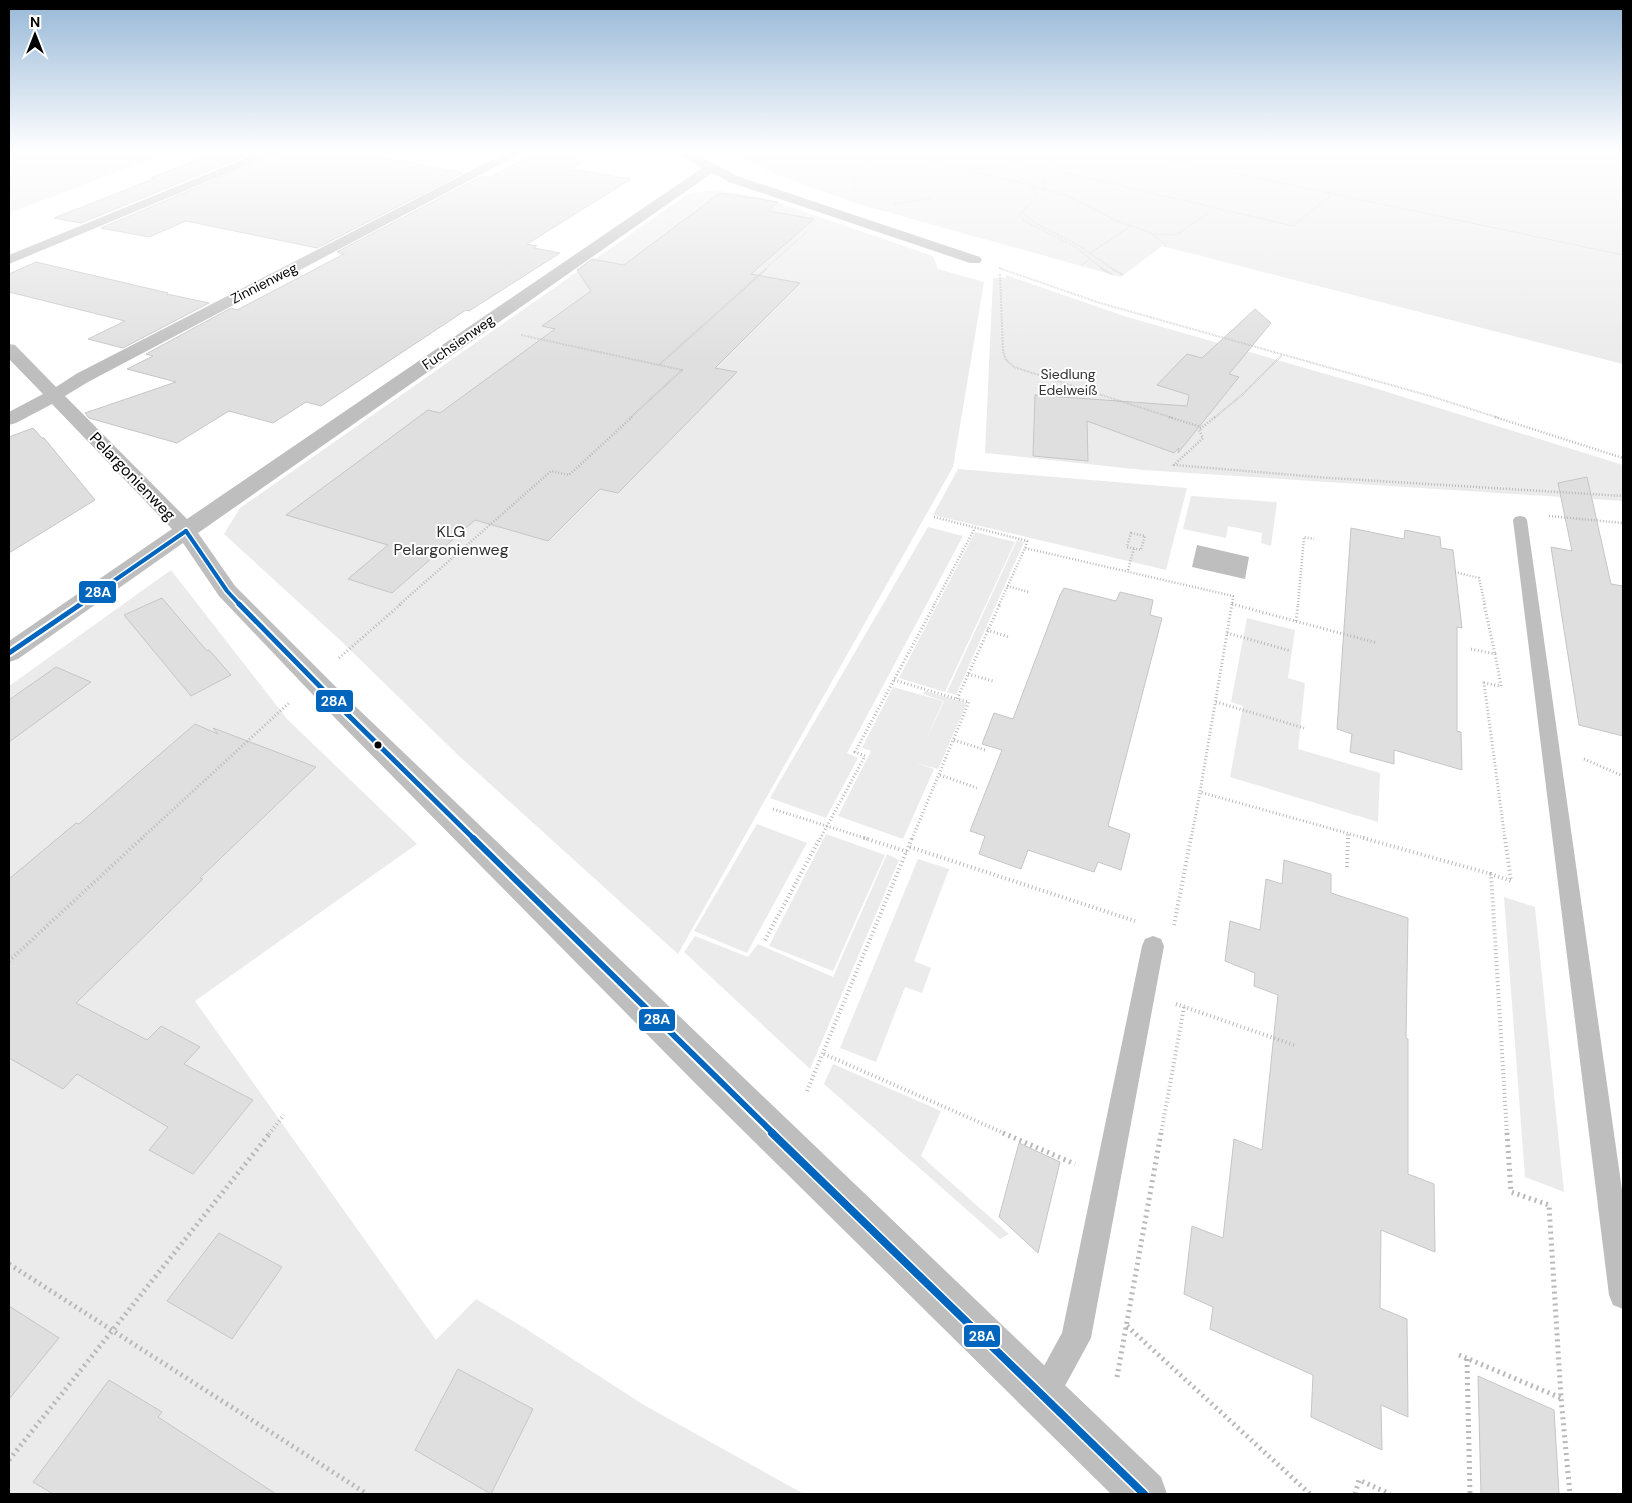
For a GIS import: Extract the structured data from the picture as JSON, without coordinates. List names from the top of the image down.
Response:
{
  "streets": {
    "street": ["Zinnienweg", "Fuchsienweg", "Pelargonienweg"]
  },
  "crossings": [
    ["Zinnienweg", "Pelargonienweg"],
    ["Fuchsienweg", "Pelargonienweg"]
  ],
  "parks": ["Siedlung Edelweiß", "KLG Pelargonienweg"],
  "lines": ["transit line 28A"],
  "north": "top"
}
